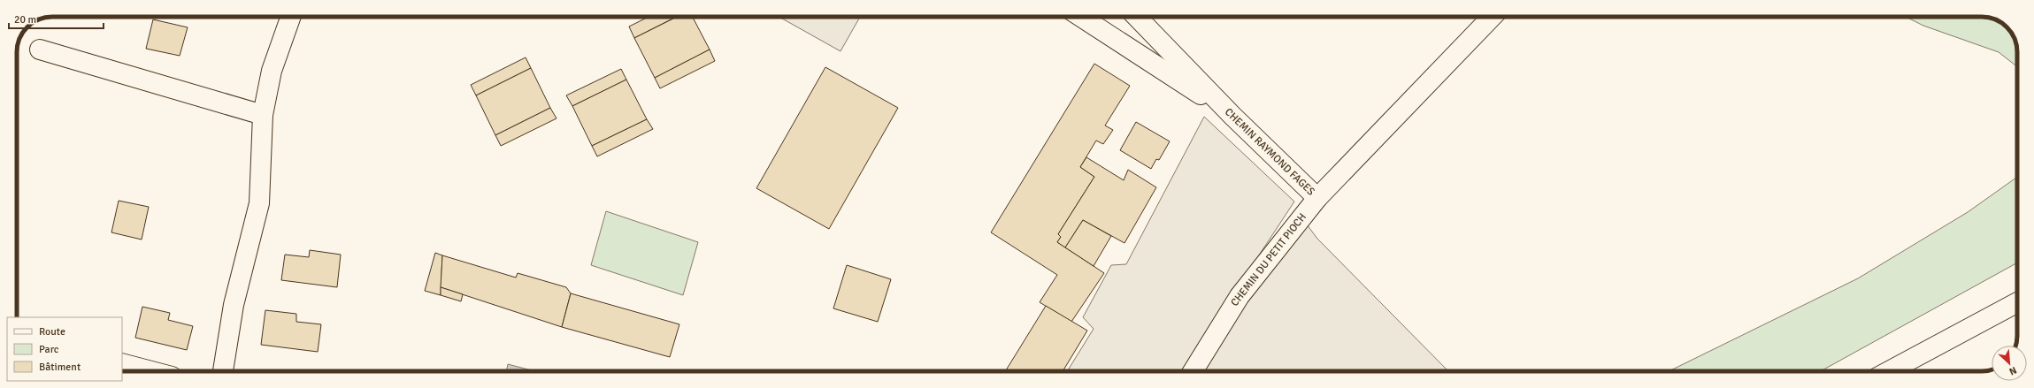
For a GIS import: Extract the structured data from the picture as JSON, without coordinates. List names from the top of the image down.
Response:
{
  "streets": {
    "main road": ["CHEMIN RAYMOND FAGES", "CHEMIN DU PETIT PIOCH"]
  },
  "crossings": [
    ["CHEMIN RAYMOND FAGES", "CHEMIN DU PETIT PIOCH"]
  ],
  "legend": ["Route", "Parc", "Bâtiment"],
  "scale_bar": "20 m",
  "north": "bottom right"
}
